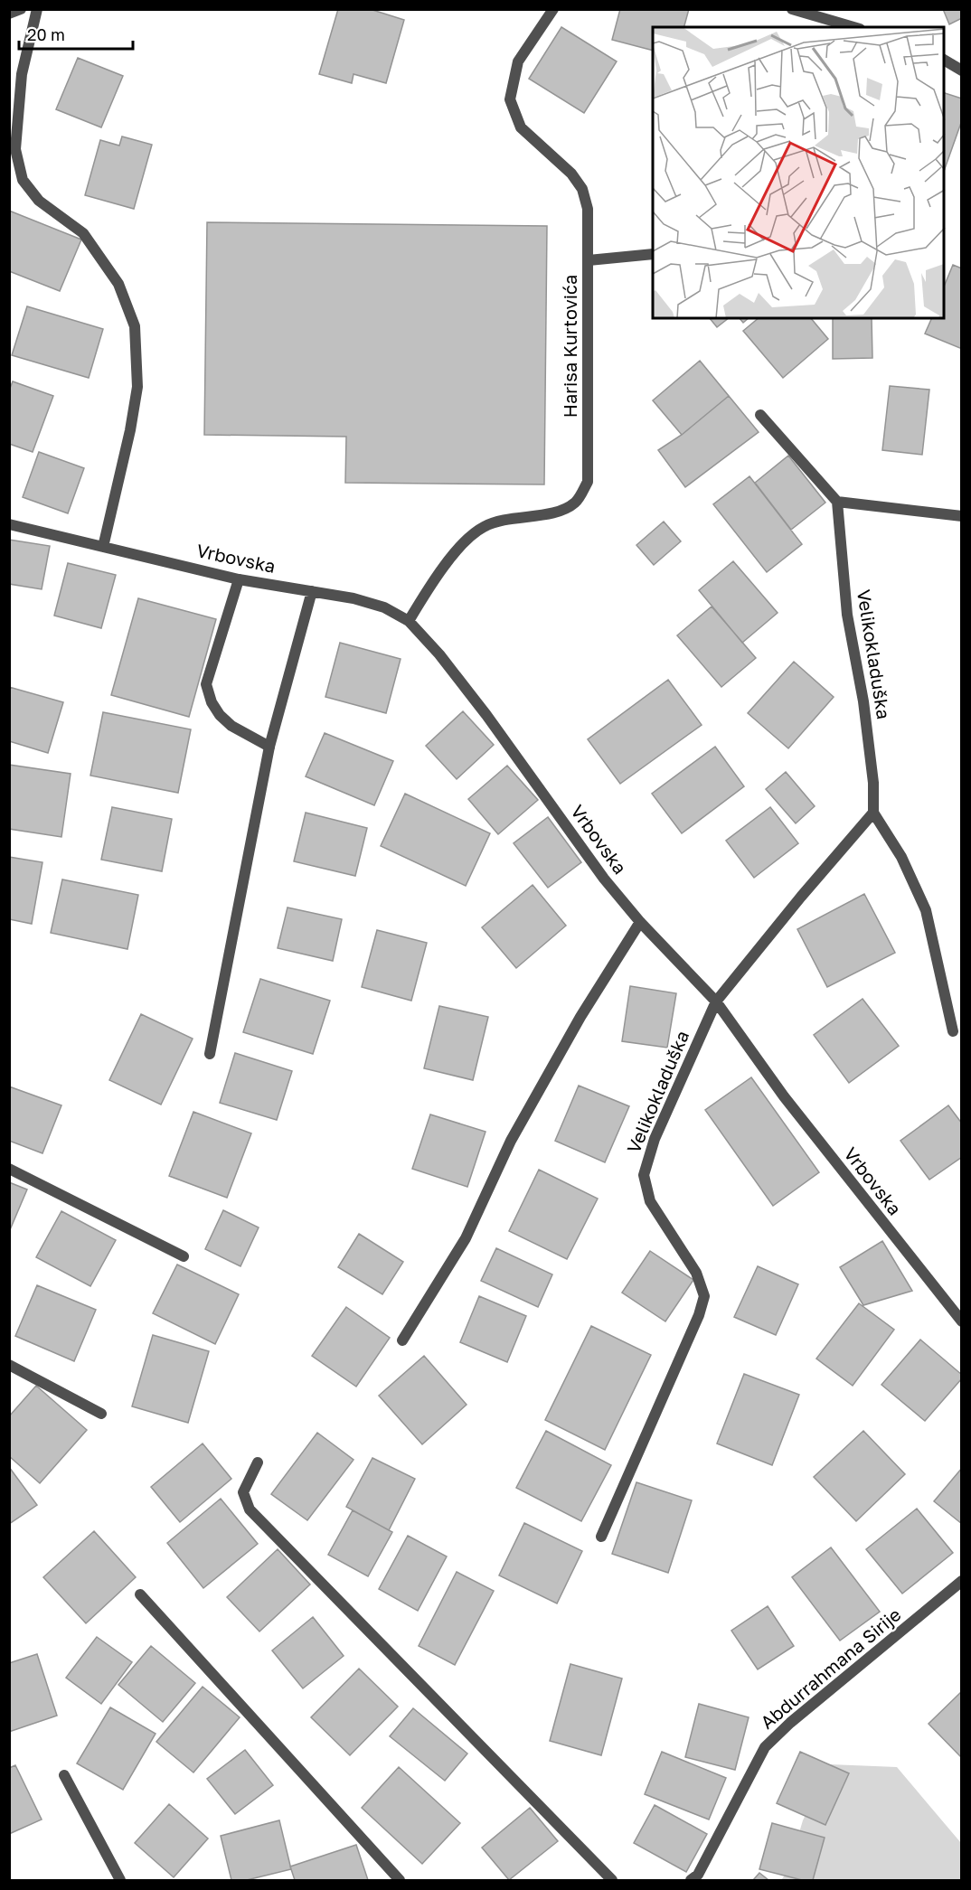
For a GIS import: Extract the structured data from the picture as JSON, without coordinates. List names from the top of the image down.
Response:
{
  "streets": {
    "street": [
      "Harisa Kurtovića",
      "Vrbovska",
      "Velikokladuška",
      "Abdurrahmana Sirije"
    ]
  },
  "crossings": [
    ["Harisa Kurtovića", "Vrbovska"],
    ["Vrbovska", "Velikokladuška"]
  ],
  "scale_bar": "20 m"
}
